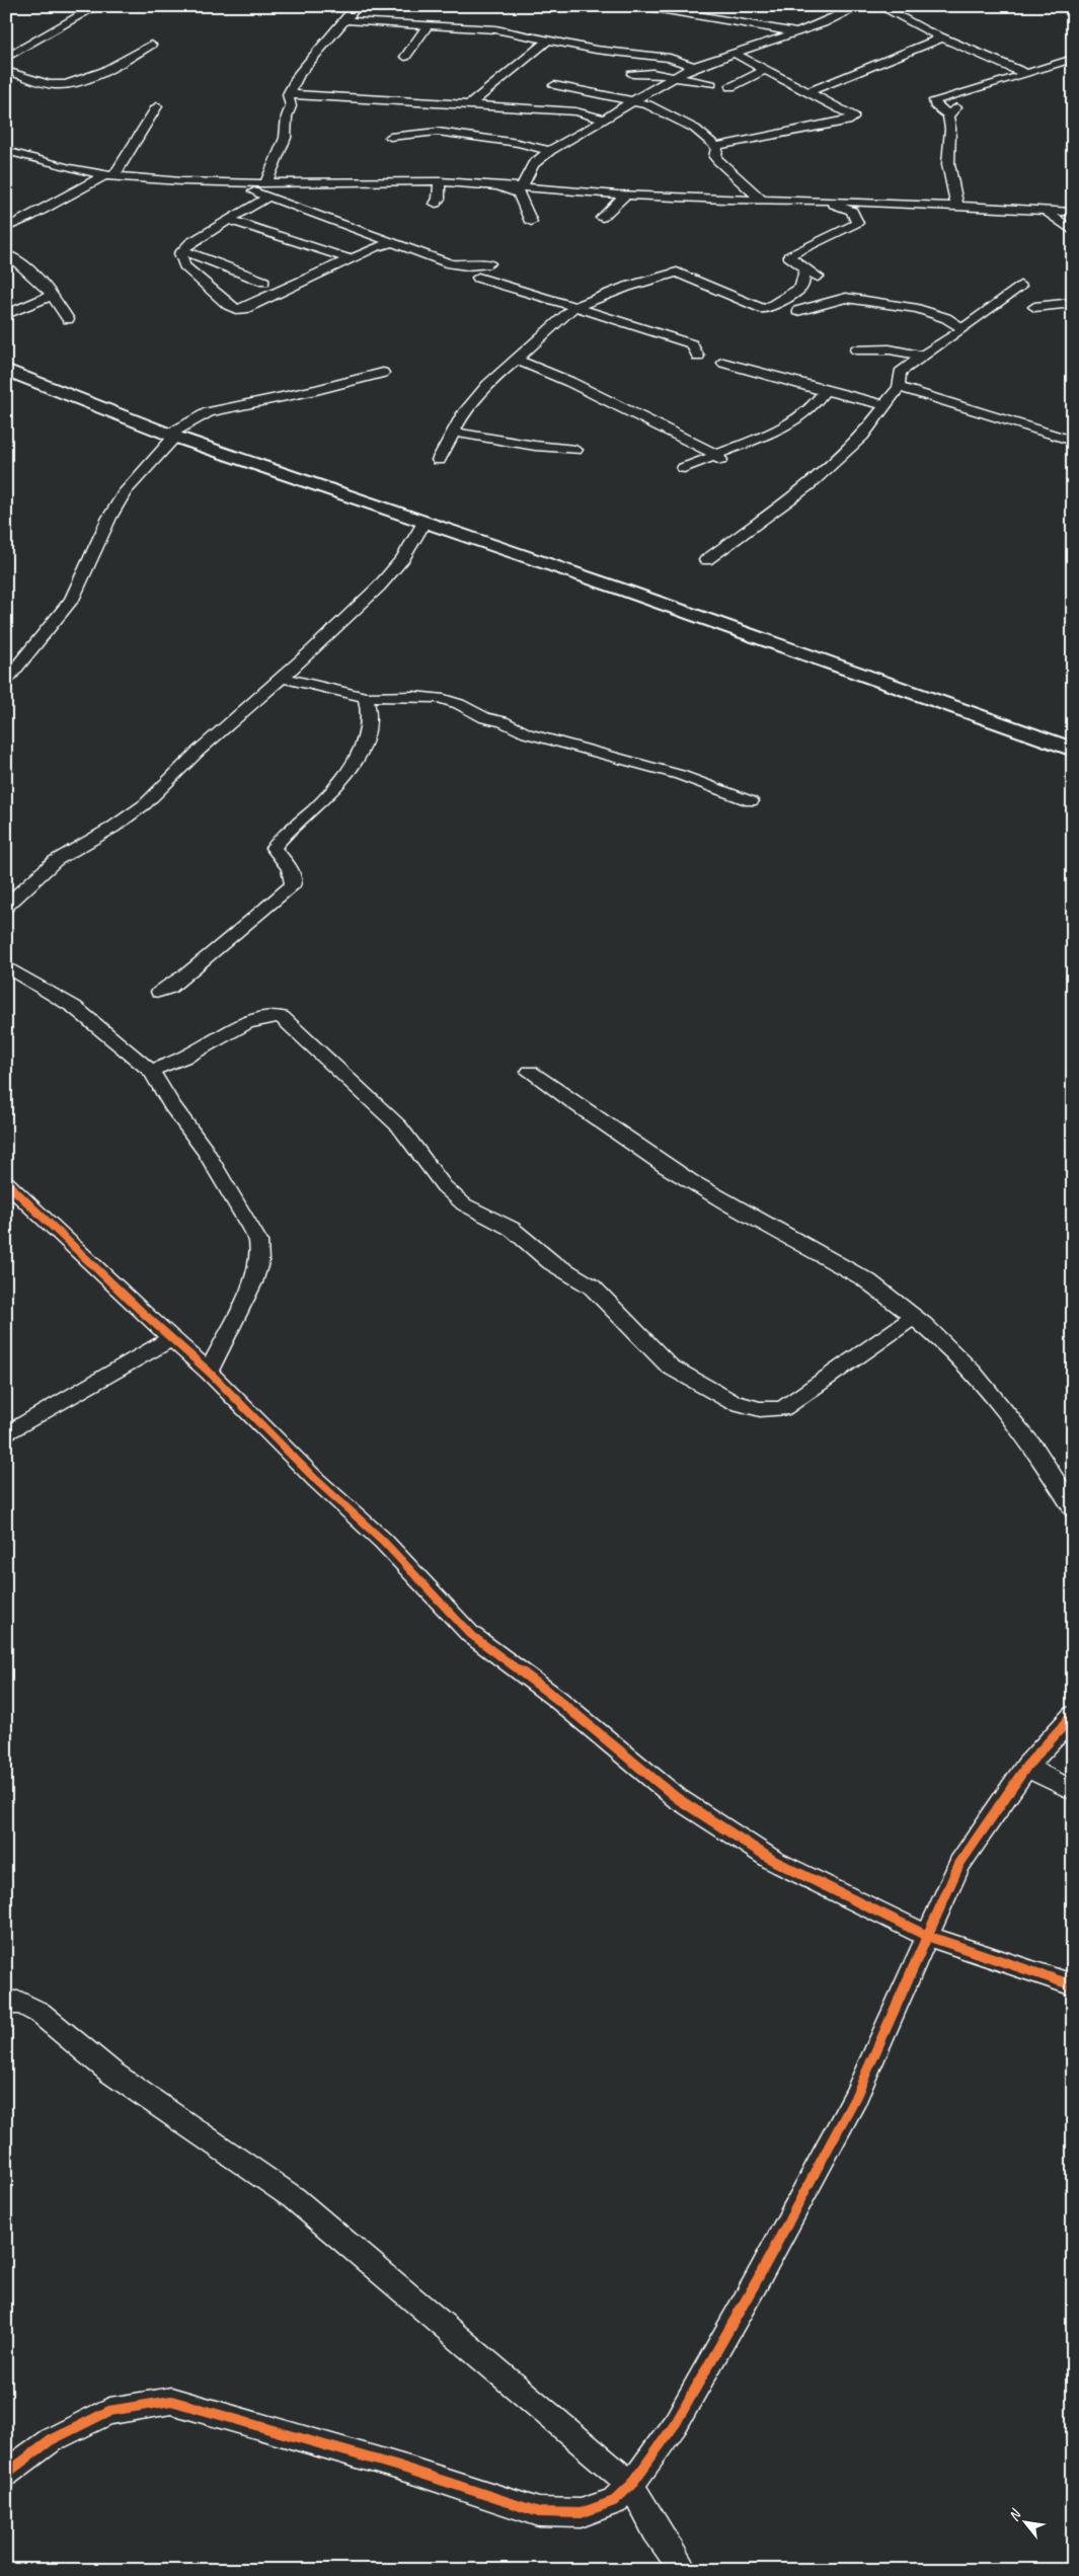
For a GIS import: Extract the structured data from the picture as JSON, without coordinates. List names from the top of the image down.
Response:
{
  "north": "top left"
}
